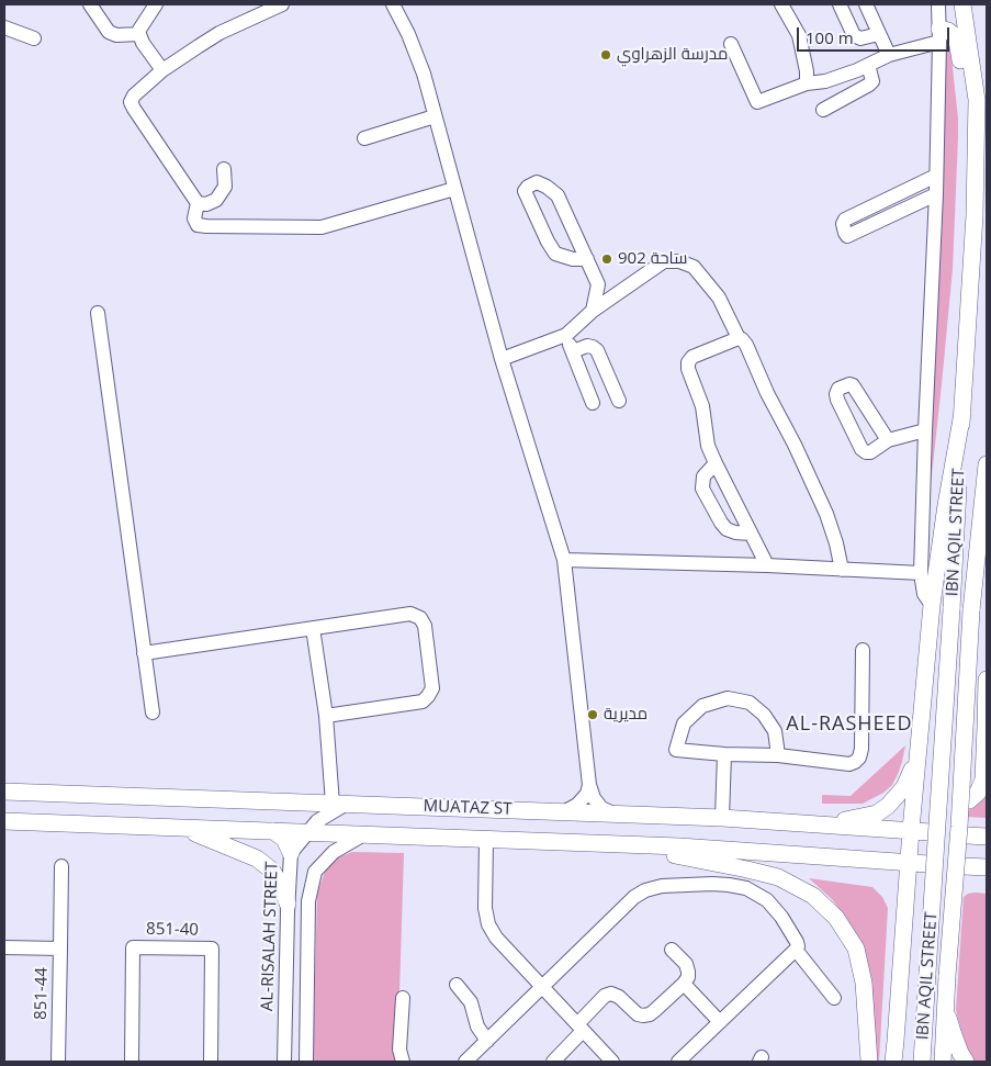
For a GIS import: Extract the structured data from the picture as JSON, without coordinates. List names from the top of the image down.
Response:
{
  "streets": {
    "main road": ["IBN AQIL STREET", "MUATAZ ST"],
    "street": ["851-40", "AL-RISALAH STREET", "851-44"]
  },
  "crossings": [
    ["MUATAZ ST", "AL-RISALAH STREET"]
  ],
  "districts": ["AL-RASHEED"],
  "places": ["مدرسة الزهراوي", "ساحة 902", "مديرية"],
  "scale_bar": "100 m"
}
